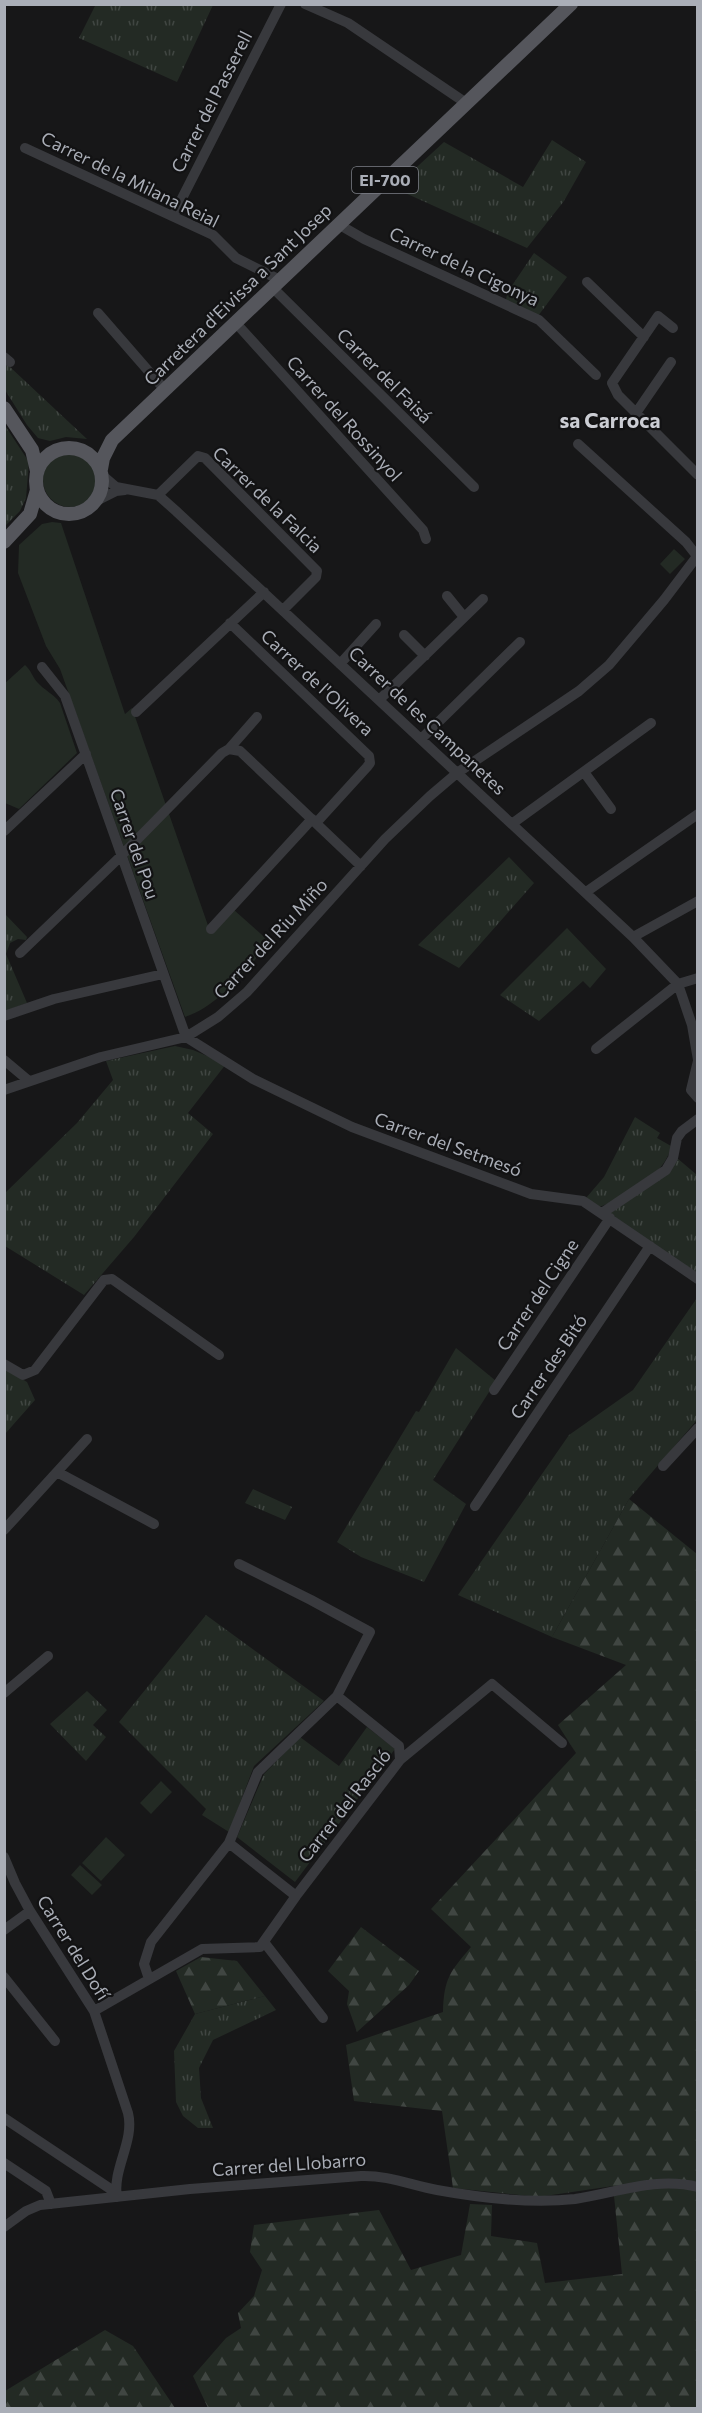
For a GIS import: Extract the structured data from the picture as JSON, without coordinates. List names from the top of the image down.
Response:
{
  "streets": {
    "main road": ["EI-700", "Carretera d'Eivissa a Sant Josep"],
    "street": [
      "Carrer del Passerell",
      "Carrer de la Milana Reial",
      "Carrer de la Cigonya",
      "Carrer del Faisá",
      "Carrer del Rossinyol",
      "Carrer de la Falcia",
      "Carrer de l'Olivera",
      "Carrer de les Campanetes",
      "Carrer del Pou",
      "Carrer del Riu Miño",
      "Carrer del Setmesó",
      "Carrer del Cigne",
      "Carrer des Bitó",
      "Carrer del Rascló",
      "Carrer del Dofí",
      "Carrer del Llobarro"
    ]
  },
  "crossings": [
    ["Carrer del Passerell", "Carrer de la Milana Reial"],
    ["Carrer de la Milana Reial", "Carretera d'Eivissa a Sant Josep"],
    ["Carrer de la Milana Reial", "Carrer del Faisá"],
    ["EI-700", "Carretera d'Eivissa a Sant Josep"],
    ["Carrer de la Cigonya", "Carretera d'Eivissa a Sant Josep"],
    ["Carretera d'Eivissa a Sant Josep", "Carrer del Faisá"],
    ["Carretera d'Eivissa a Sant Josep", "Carrer del Rossinyol"],
    ["Carrer de la Falcia", "Carrer de les Campanetes"],
    ["Carrer de les Campanetes", "Carrer del Riu Miño"],
    ["Carrer del Pou", "Carrer del Riu Miño"],
    ["Carrer del Pou", "Carrer del Setmesó"],
    ["Carrer del Riu Miño", "Carrer del Setmesó"],
    ["Carrer del Setmesó", "Carrer del Cigne"],
    ["Carrer del Setmesó", "Carrer des Bitó"],
    ["Carrer del Dofí", "Carrer del Llobarro"]
  ],
  "districts": ["sa Carroca"]
}
